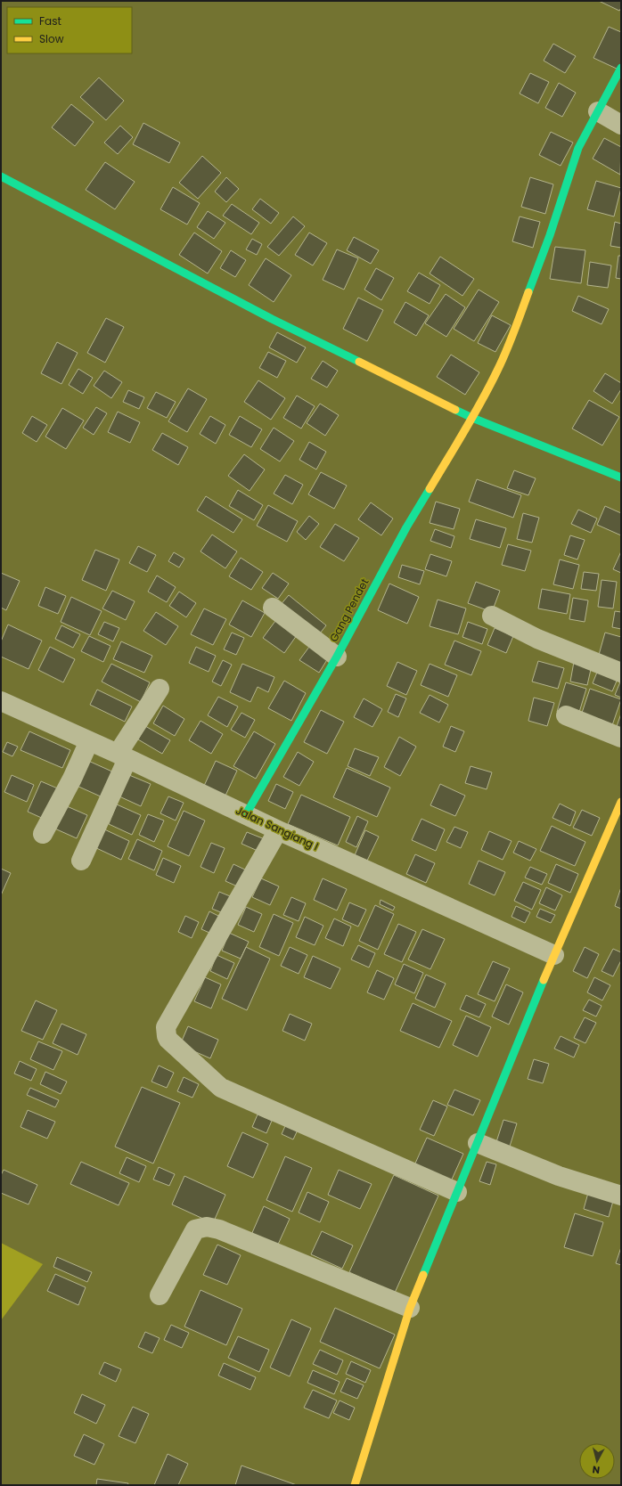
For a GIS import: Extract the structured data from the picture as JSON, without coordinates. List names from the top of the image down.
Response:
{
  "streets": {
    "street": ["Gang Pendet", "Jalan Sangiang I"]
  },
  "crossings": [
    ["Gang Pendet", "Jalan Sangiang I"]
  ],
  "legend": ["Fast", "Slow"],
  "north": "bottom"
}
